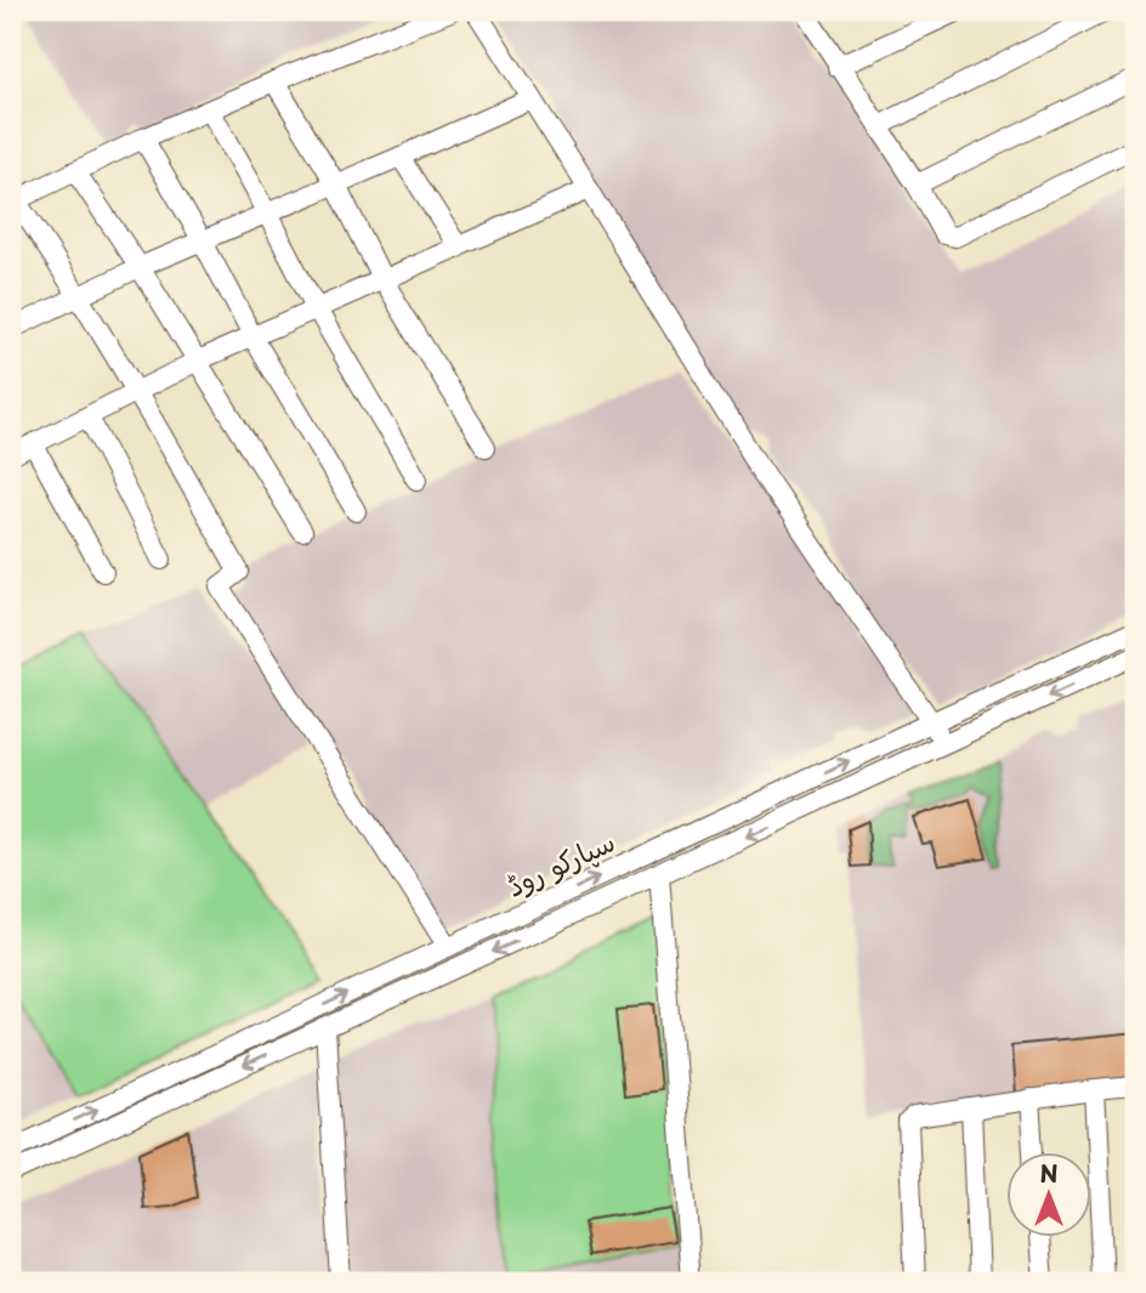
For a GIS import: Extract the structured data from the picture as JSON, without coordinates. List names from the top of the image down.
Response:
{
  "streets": {
    "street": ["سپارکو روڈ"]
  },
  "north": "top"
}
